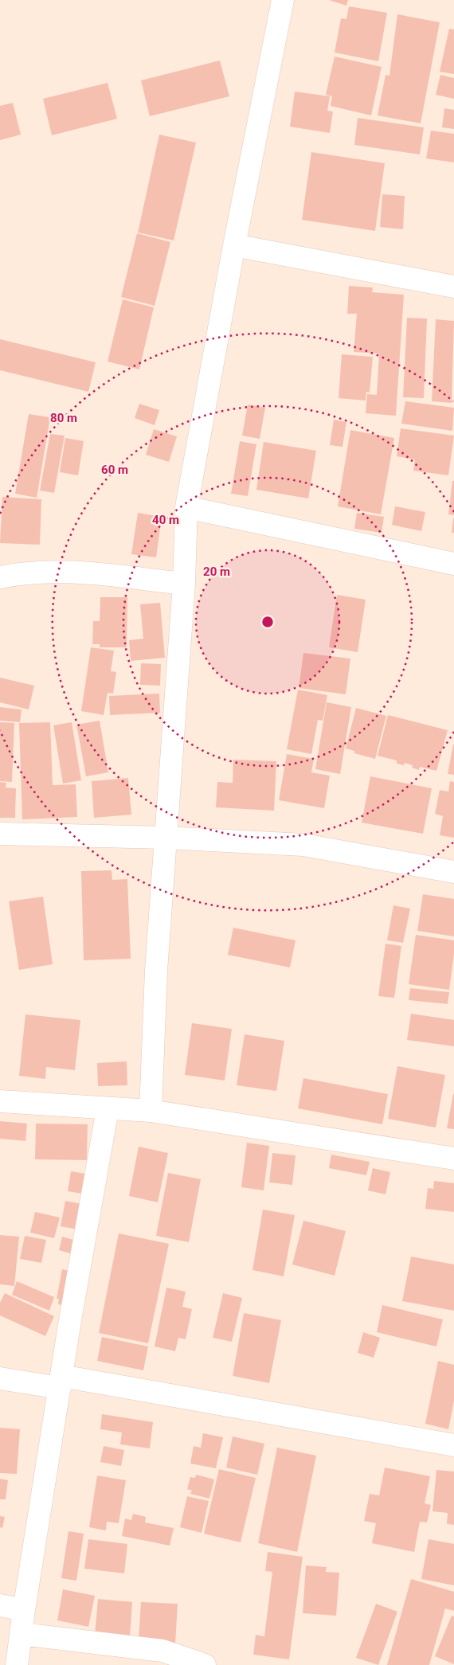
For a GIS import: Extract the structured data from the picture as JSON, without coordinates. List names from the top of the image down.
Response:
{
  "rings": [
    "80 m",
    "60 m",
    "40 m",
    "20 m"
  ]
}
